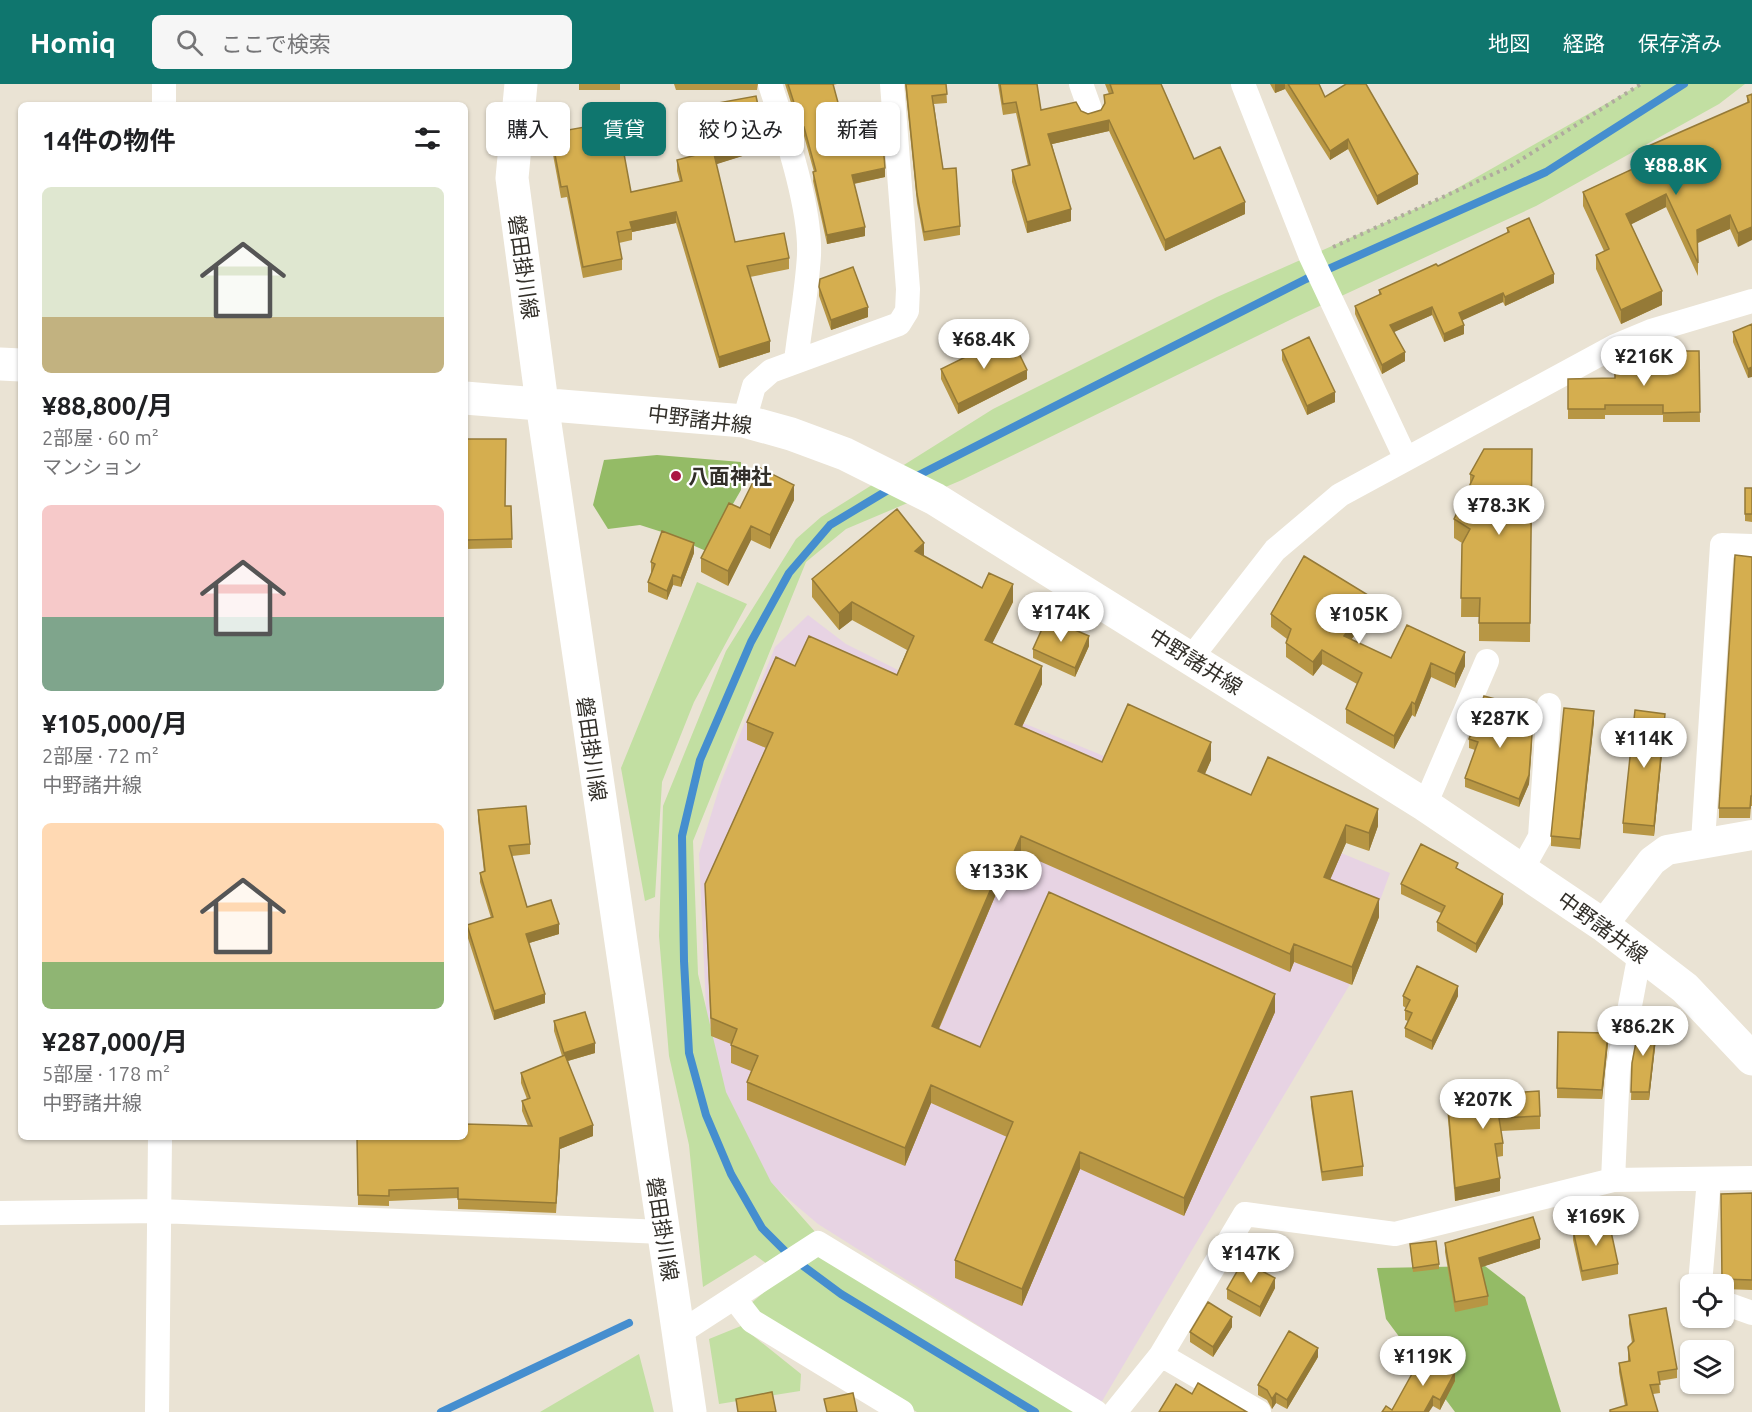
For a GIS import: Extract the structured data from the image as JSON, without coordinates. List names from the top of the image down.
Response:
{
  "streets": {
    "main road": ["磐田掛川線", "中野諸井線"]
  },
  "crossings": [
    ["磐田掛川線", "中野諸井線"]
  ],
  "places": ["八面神社"],
  "page": {
    "header": "Homiq",
    "search": "ここで検索",
    "nav": ["地図", "経路", "保存済み"],
    "chip": [
      "購入",
      "賃貸",
      "絞り込み",
      "新着"
    ],
    "heading": "14件の物件",
    "price": [
      "¥88.8K",
      "¥68.4K",
      "¥216K",
      "¥78.3K",
      "¥174K",
      "¥105K",
      "¥287K",
      "¥114K",
      "¥133K",
      "¥86.2K",
      "¥207K",
      "¥169K",
      "¥147K",
      "¥119K"
    ],
    "list": [
      {
        "name": "¥88,800/月",
        "note": "2部屋 · 60 m² · マンション"
      },
      {
        "name": "¥105,000/月",
        "note": "2部屋 · 72 m² · 中野諸井線"
      },
      {
        "name": "¥287,000/月",
        "note": "5部屋 · 178 m² · 中野諸井線"
      }
    ]
  }
}
